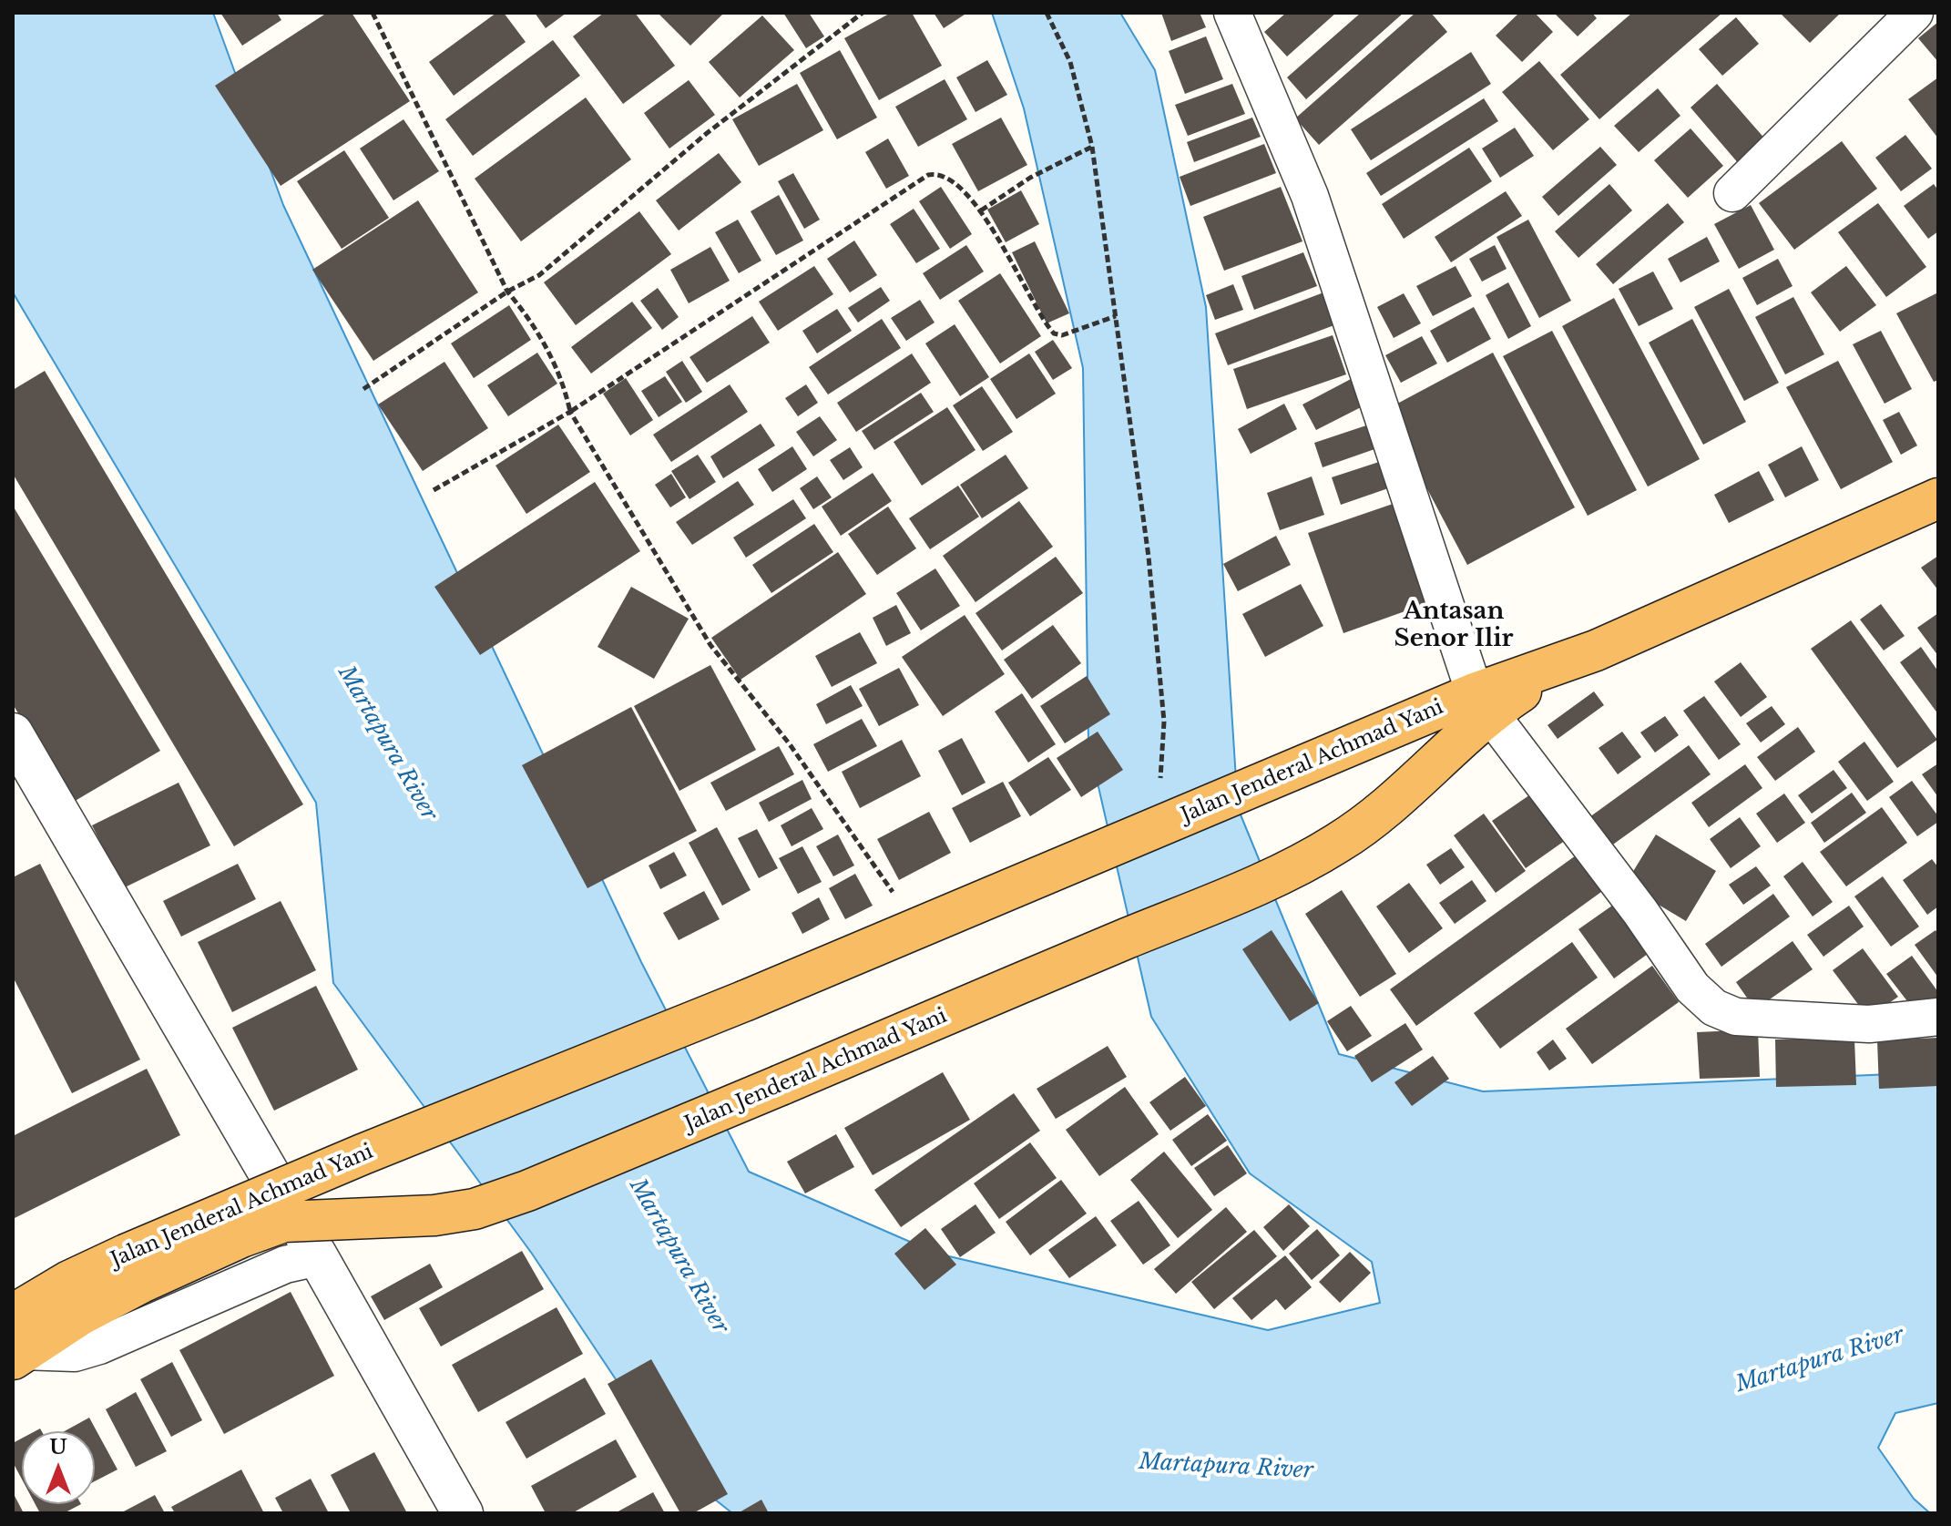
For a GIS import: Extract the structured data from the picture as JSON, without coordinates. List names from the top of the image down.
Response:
{
  "streets": {
    "highway": ["Jalan Jenderal Achmad Yani"]
  },
  "districts": ["Antasan Senor Ilir"],
  "water": ["Martapura River"],
  "north": "top"
}
